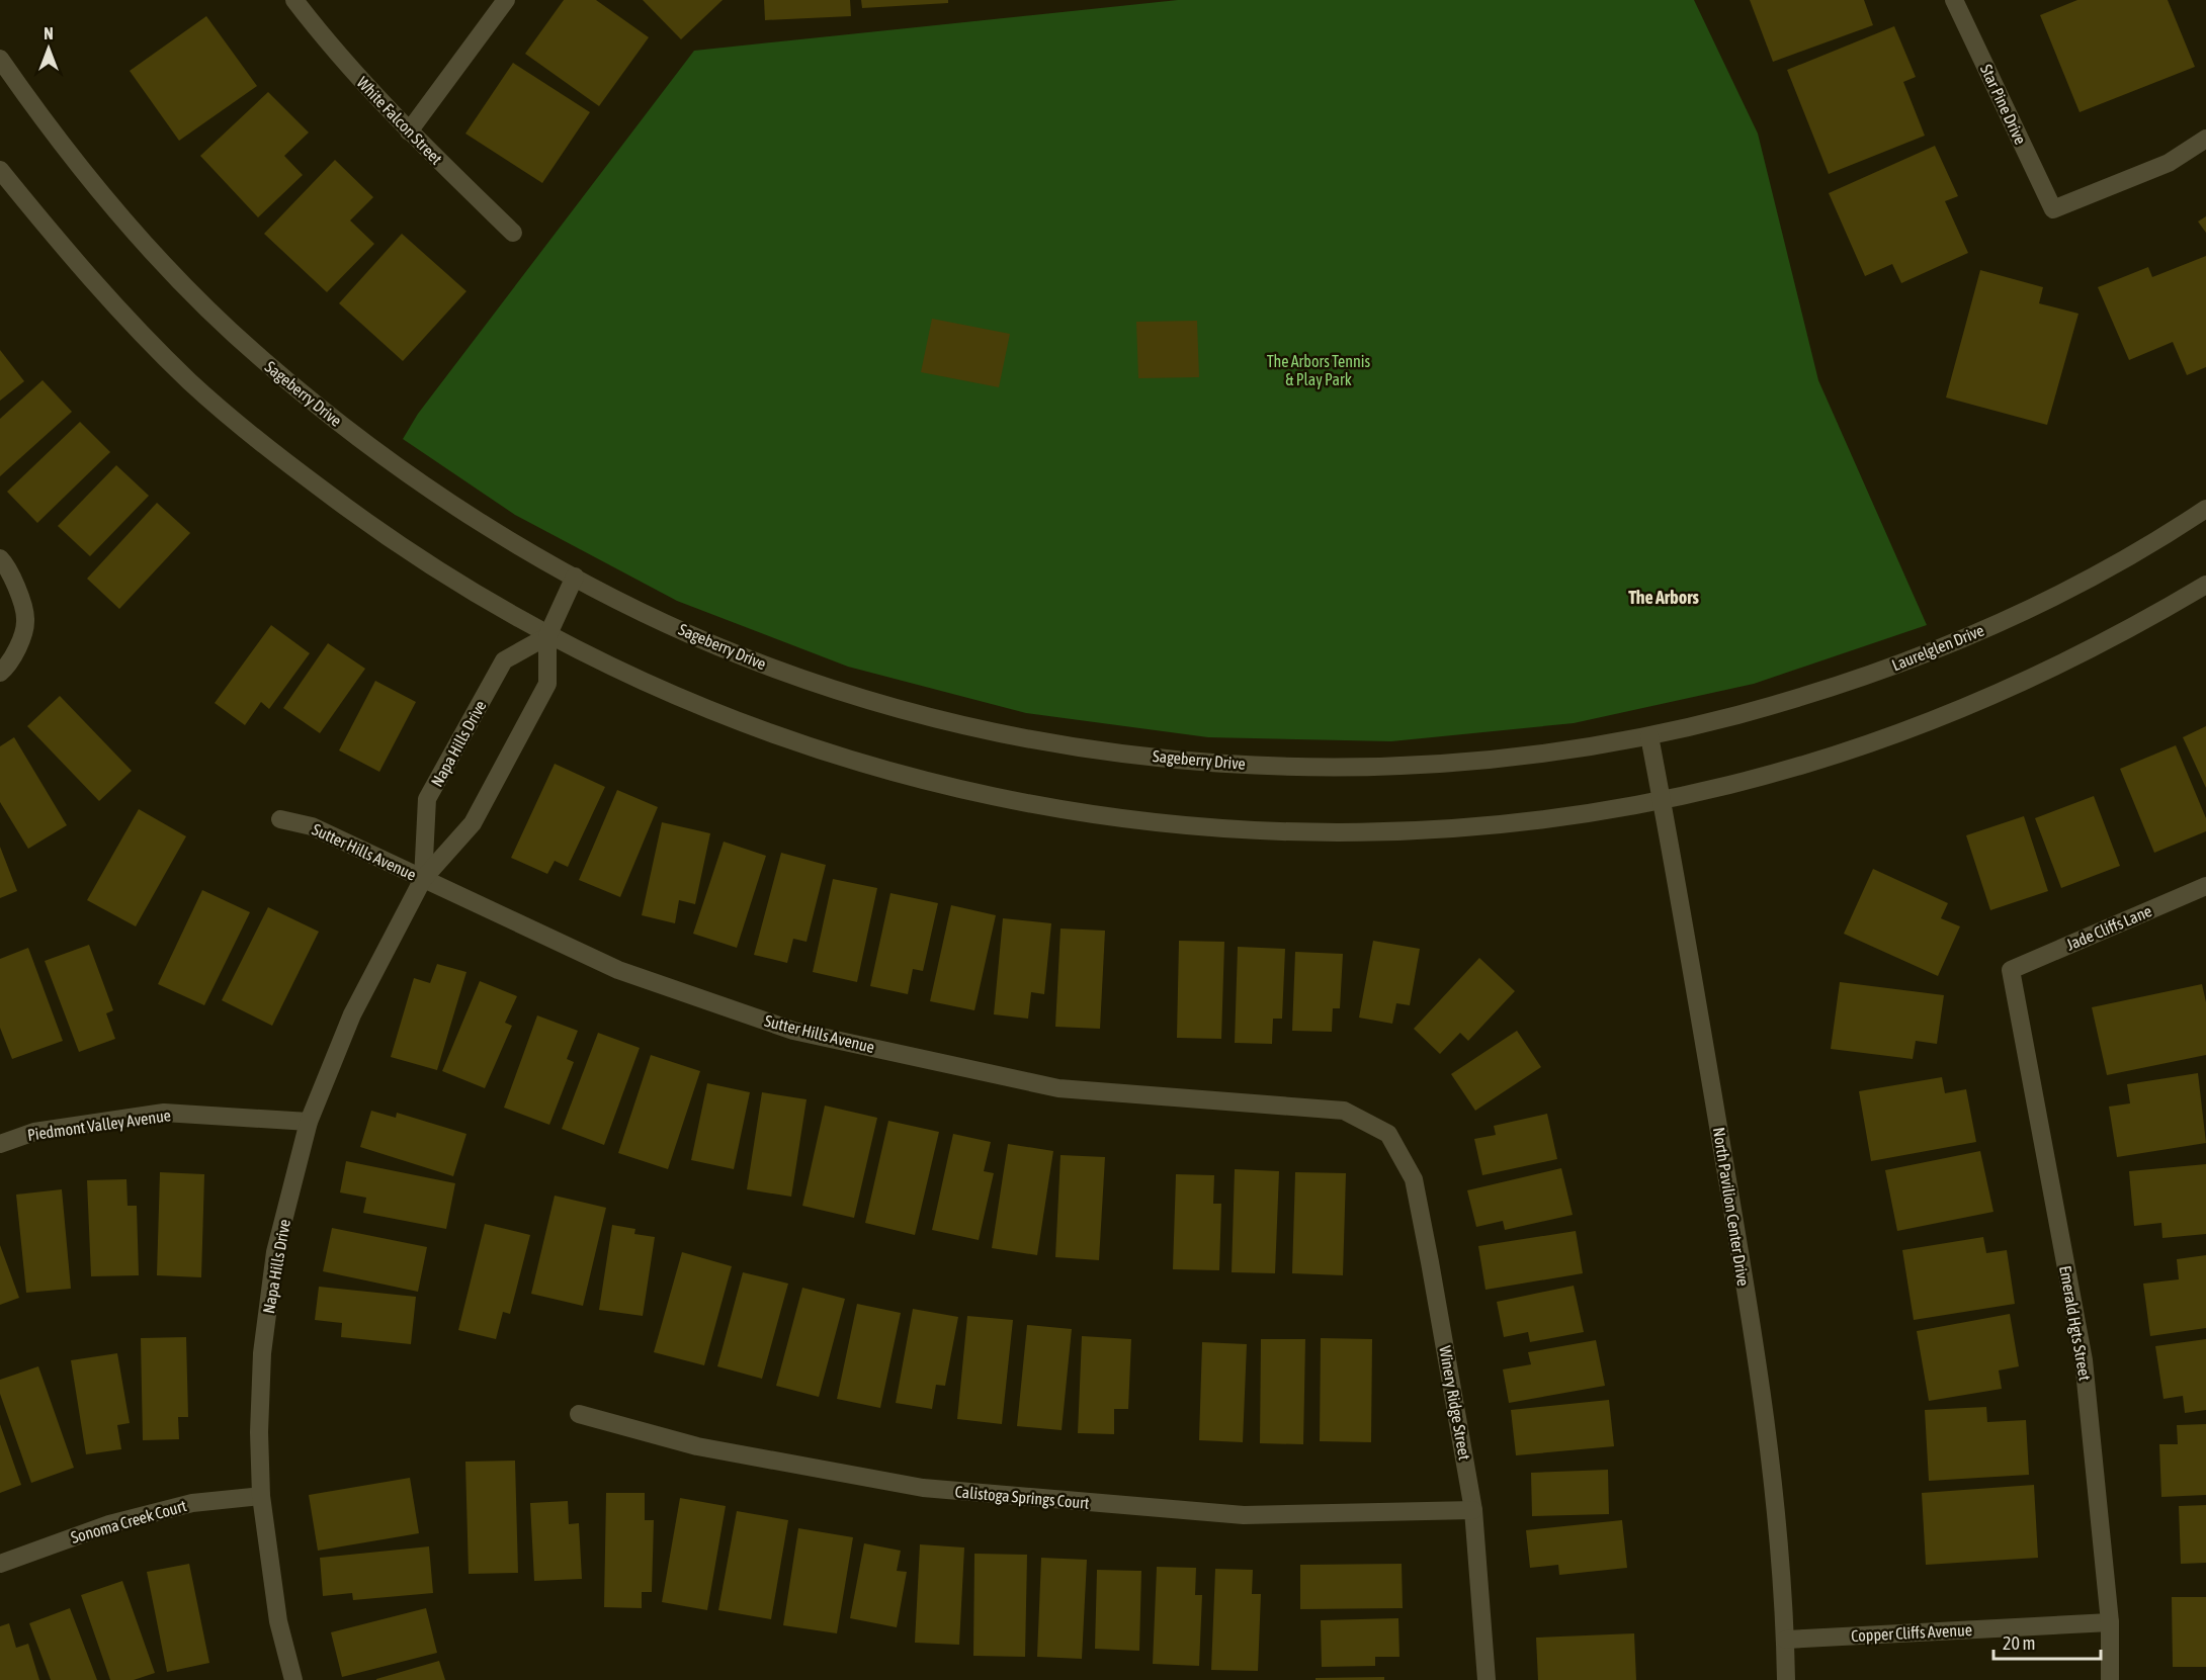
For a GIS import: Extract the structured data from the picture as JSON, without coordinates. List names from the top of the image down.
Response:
{
  "streets": {
    "street": [
      "Star Pine Drive",
      "White Falcon Street",
      "Sageberry Drive",
      "Laurelglen Drive",
      "Napa Hills Drive",
      "Sutter Hills Avenue",
      "Jade Cliffs Lane",
      "Piedmont Valley Avenue",
      "North Pavilion Center Drive",
      "Emerald Hgts Street",
      "Winery Ridge Street",
      "Calistoga Springs Court",
      "Sonoma Creek Court",
      "Copper Cliffs Avenue"
    ]
  },
  "crossings": [
    ["Sageberry Drive", "Laurelglen Drive"],
    ["Sageberry Drive", "Napa Hills Drive"],
    ["Sageberry Drive", "North Pavilion Center Drive"],
    ["Laurelglen Drive", "North Pavilion Center Drive"],
    ["Napa Hills Drive", "Sutter Hills Avenue"],
    ["Napa Hills Drive", "Piedmont Valley Avenue"],
    ["Napa Hills Drive", "Sonoma Creek Court"],
    ["Sutter Hills Avenue", "Winery Ridge Street"],
    ["Jade Cliffs Lane", "Emerald Hgts Street"],
    ["North Pavilion Center Drive", "Copper Cliffs Avenue"],
    ["Emerald Hgts Street", "Copper Cliffs Avenue"],
    ["Winery Ridge Street", "Calistoga Springs Court"]
  ],
  "districts": ["The Arbors"],
  "parks": ["The Arbors Tennis & Play Park"],
  "scale_bar": "20 m",
  "north": "top"
}
